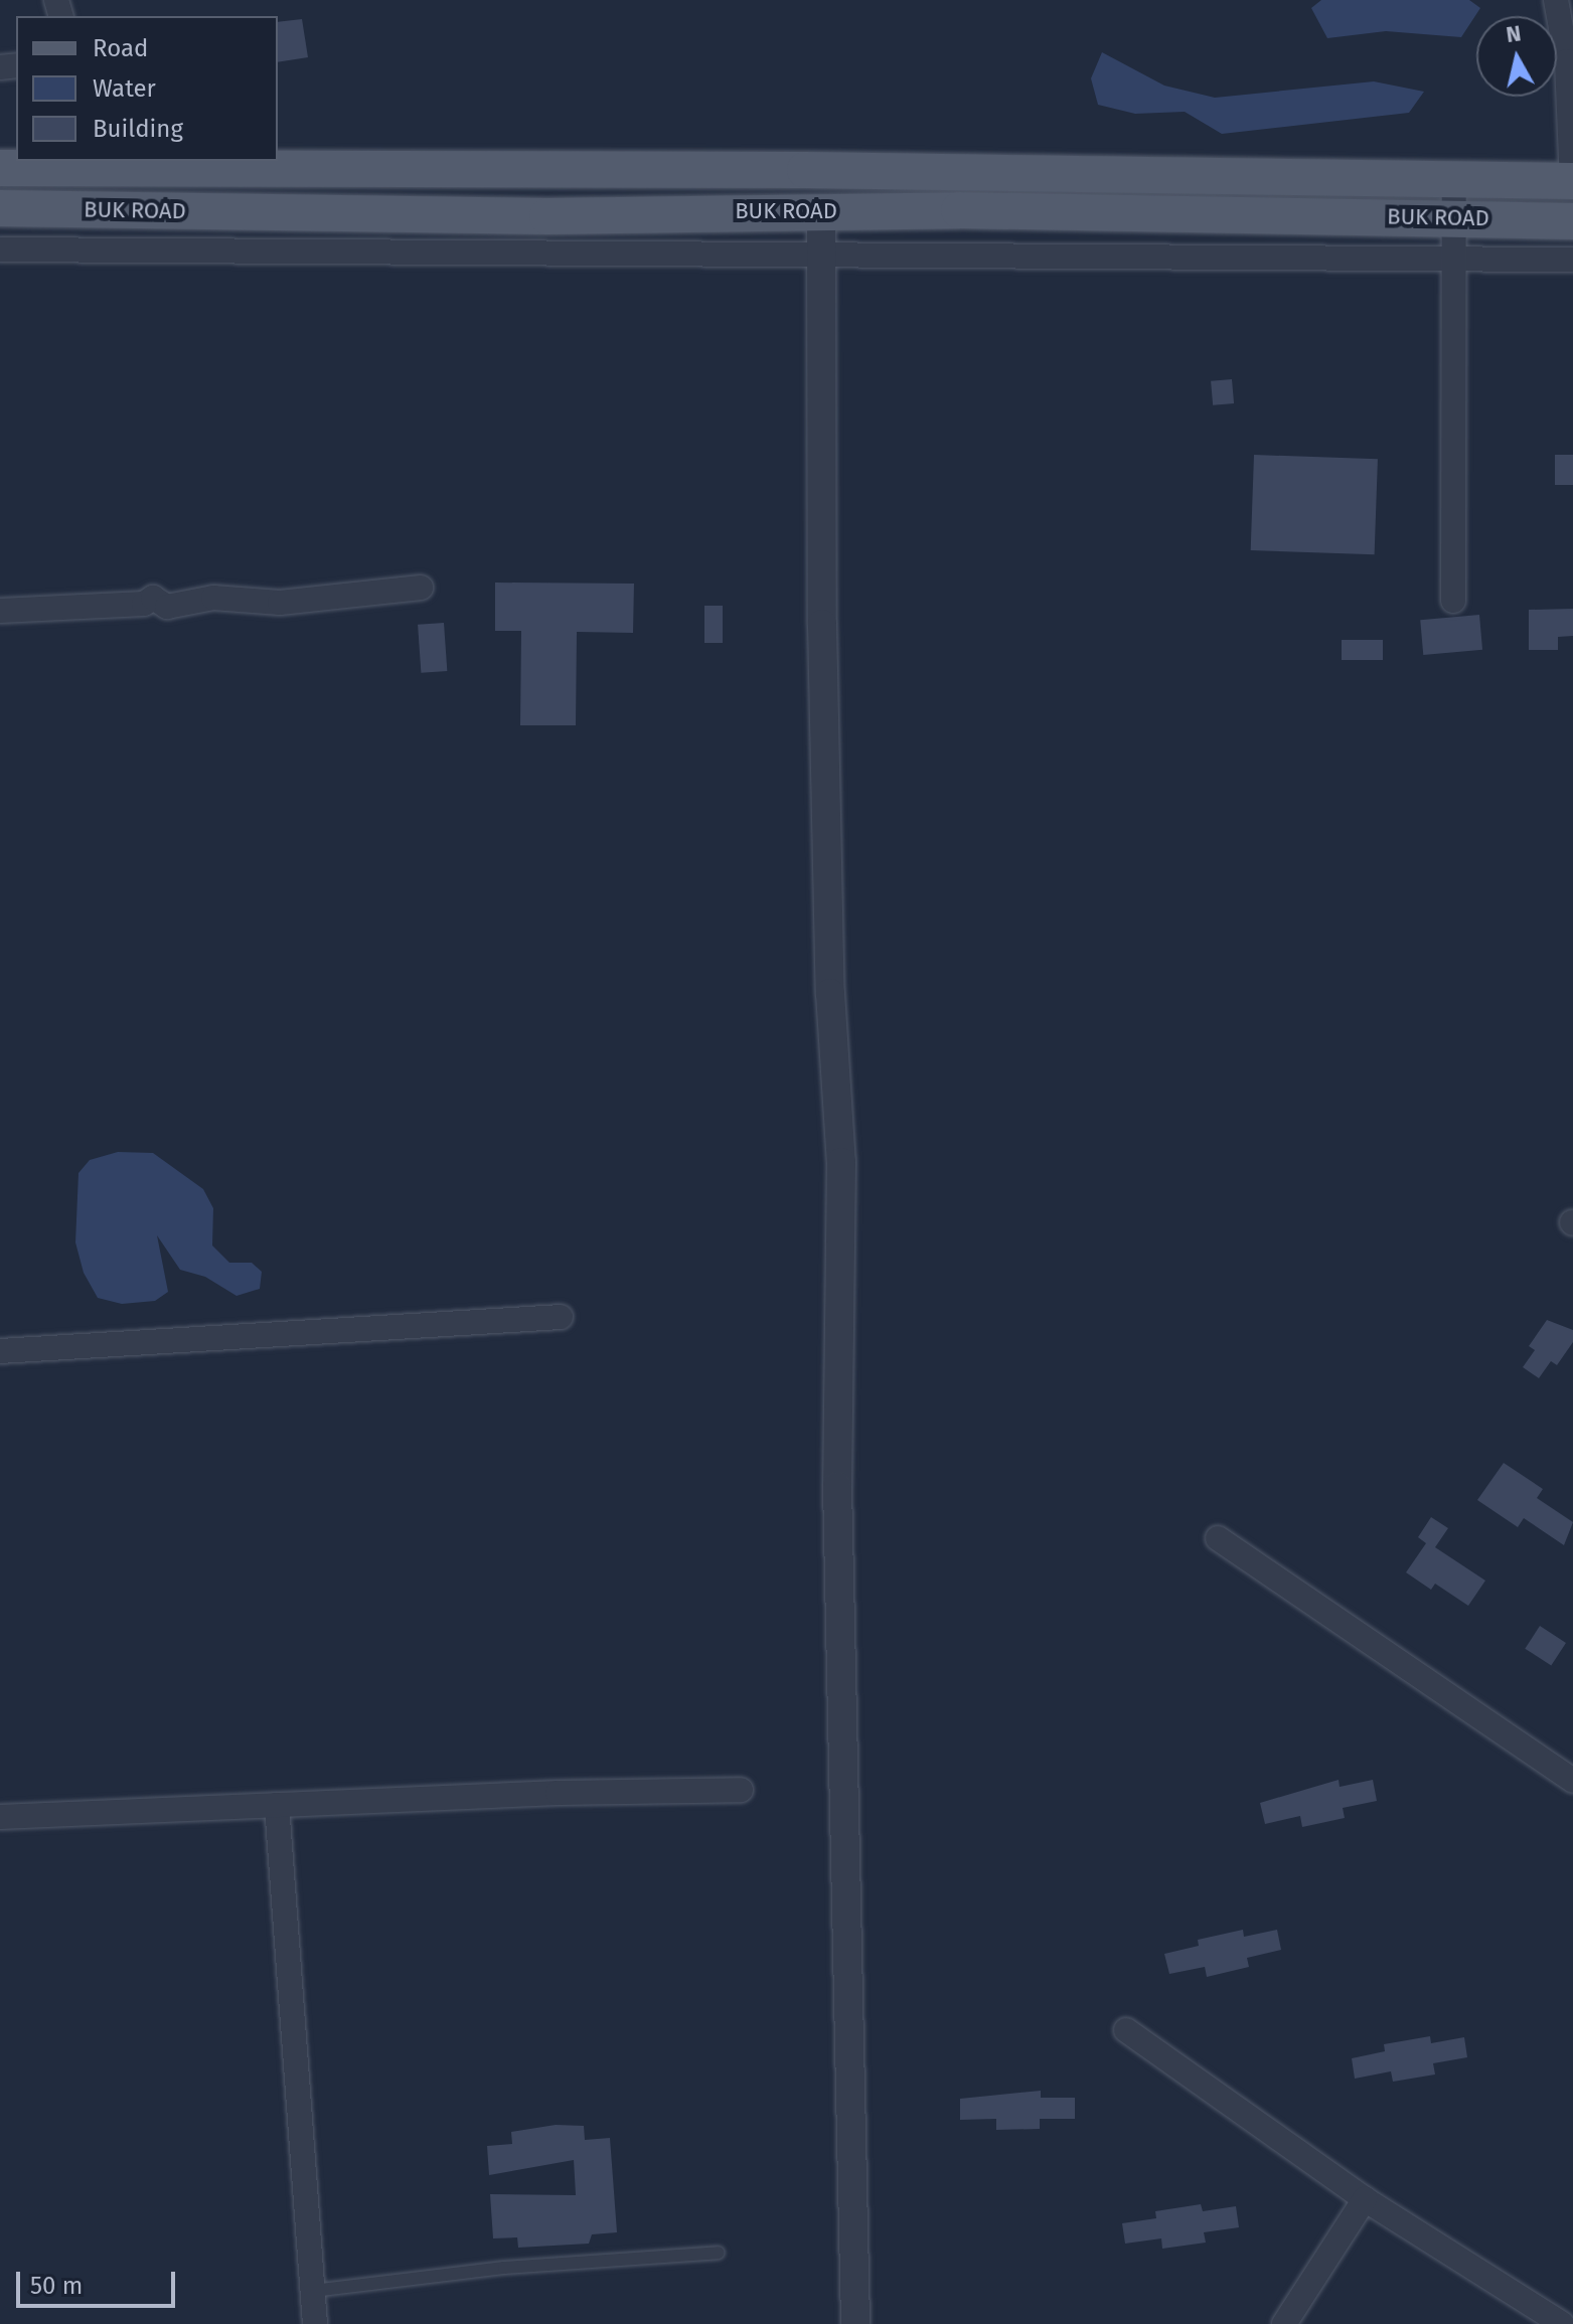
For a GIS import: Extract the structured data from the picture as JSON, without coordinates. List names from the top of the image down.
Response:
{
  "streets": {
    "main road": ["BUK ROAD"]
  },
  "legend": ["Road", "Water", "Building"],
  "scale_bar": "50 m",
  "north": "top"
}
